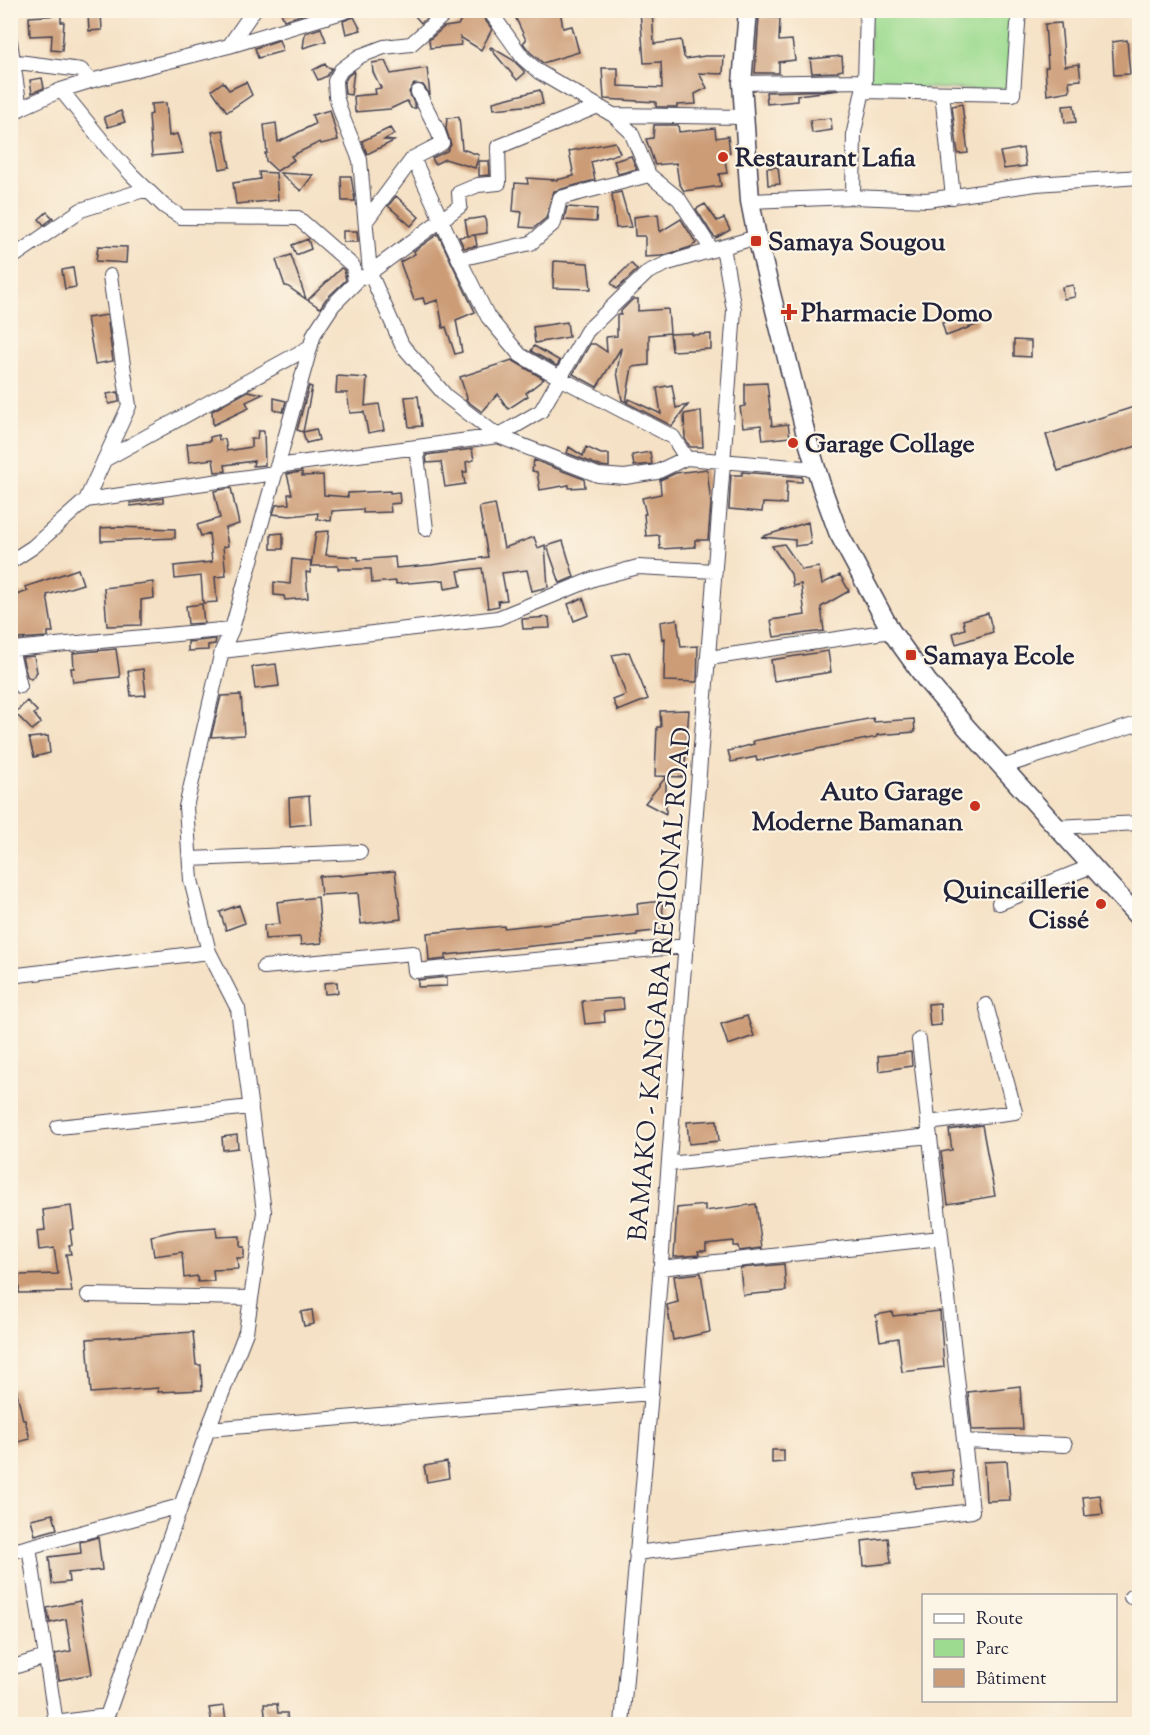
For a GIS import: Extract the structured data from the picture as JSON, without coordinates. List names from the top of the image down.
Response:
{
  "streets": {
    "street": ["BAMAKO - KANGABA REGIONAL ROAD"]
  },
  "places": {
    "other": [
      "Restaurant Lafia",
      "Garage Collage",
      "Auto Garage Moderne Bamanan",
      "Quincaillerie Cissé"
    ],
    "transit": ["Samaya Sougou", "Samaya Ecole"],
    "health": ["Pharmacie Domo"]
  },
  "legend": ["Route", "Parc", "Bâtiment"]
}
